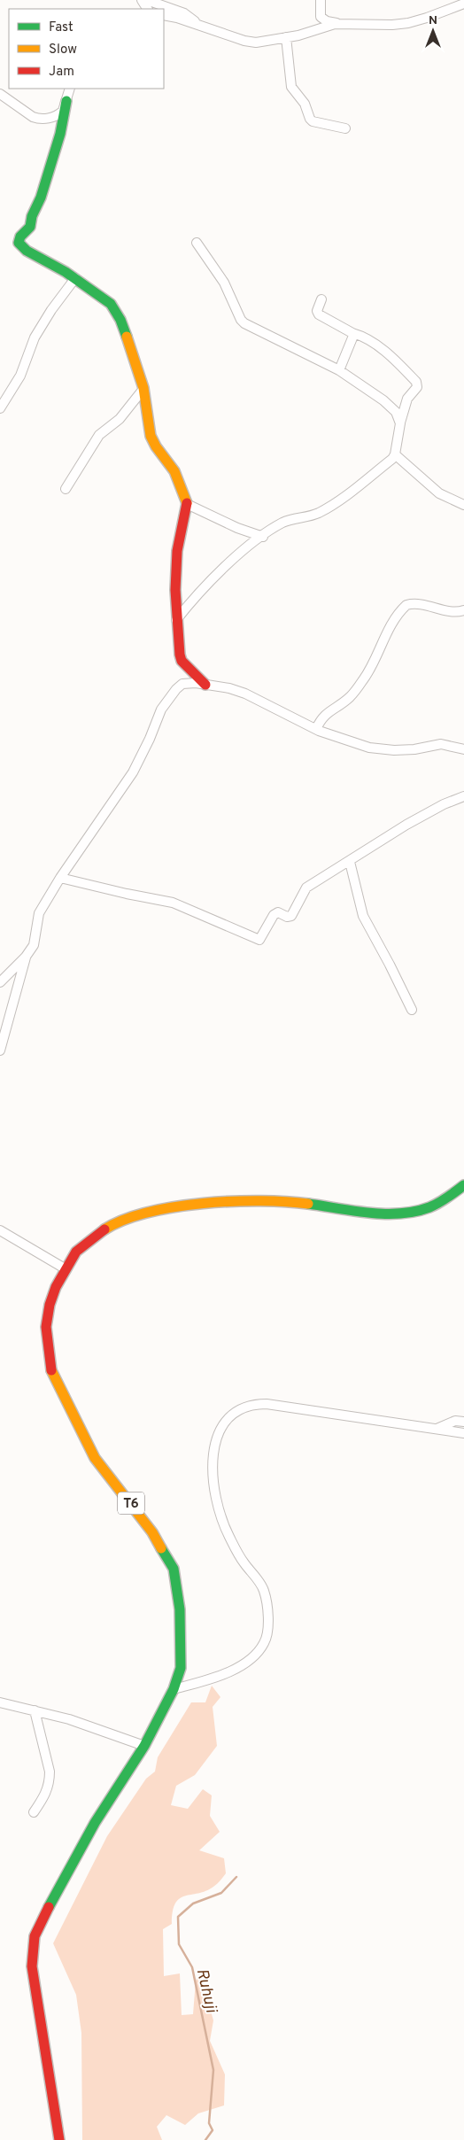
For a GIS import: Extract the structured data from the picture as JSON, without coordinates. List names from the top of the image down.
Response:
{
  "streets": {
    "main road": ["T6"]
  },
  "water": ["Ruhuji"],
  "legend": ["Fast", "Slow", "Jam"],
  "north": "top"
}
